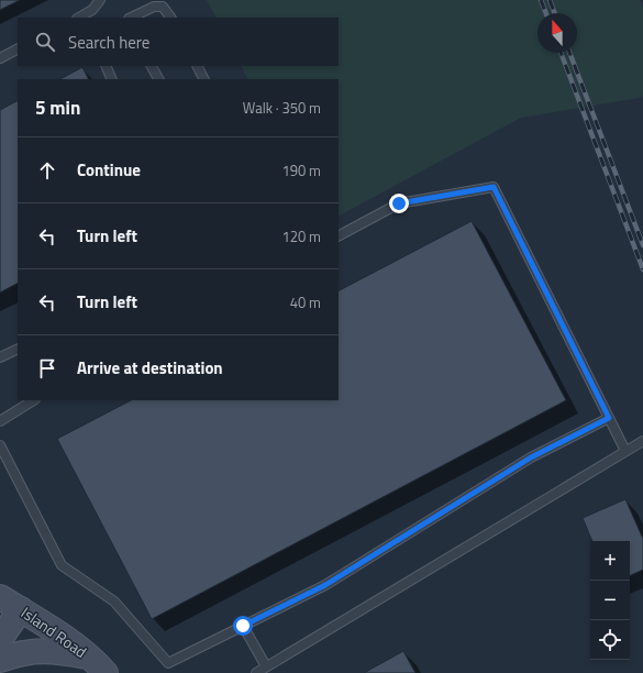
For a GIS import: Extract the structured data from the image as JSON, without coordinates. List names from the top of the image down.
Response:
{
  "streets": {
    "main road": ["Island Road"]
  },
  "north": "top",
  "page": {
    "search": "Search here",
    "heading": ["5 min", "Walk · 350 m"],
    "list": [
      ["Continue", "190 m"],
      ["Turn left", "120 m"],
      ["Turn left", "40 m"],
      "Arrive at destination"
    ],
    "map_buttons": ["+", "−"]
  }
}
